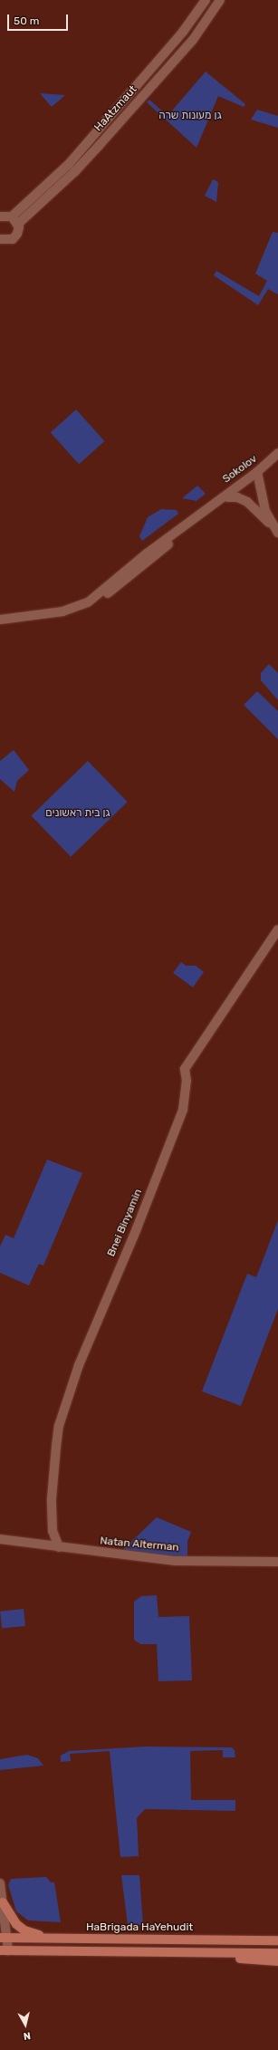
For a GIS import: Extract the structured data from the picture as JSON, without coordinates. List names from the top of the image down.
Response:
{
  "streets": {
    "main road": ["HaBrigada HaYehudit"],
    "street": [
      "HaAtzmaut",
      "Sokolov",
      "Bnei Binyamin",
      "Natan Alterman"
    ]
  },
  "crossings": [
    ["Bnei Binyamin", "Natan Alterman"]
  ],
  "parks": ["גן מעונות שרה", "גן בית ראשונים"],
  "scale_bar": "50 m",
  "north": "bottom"
}
